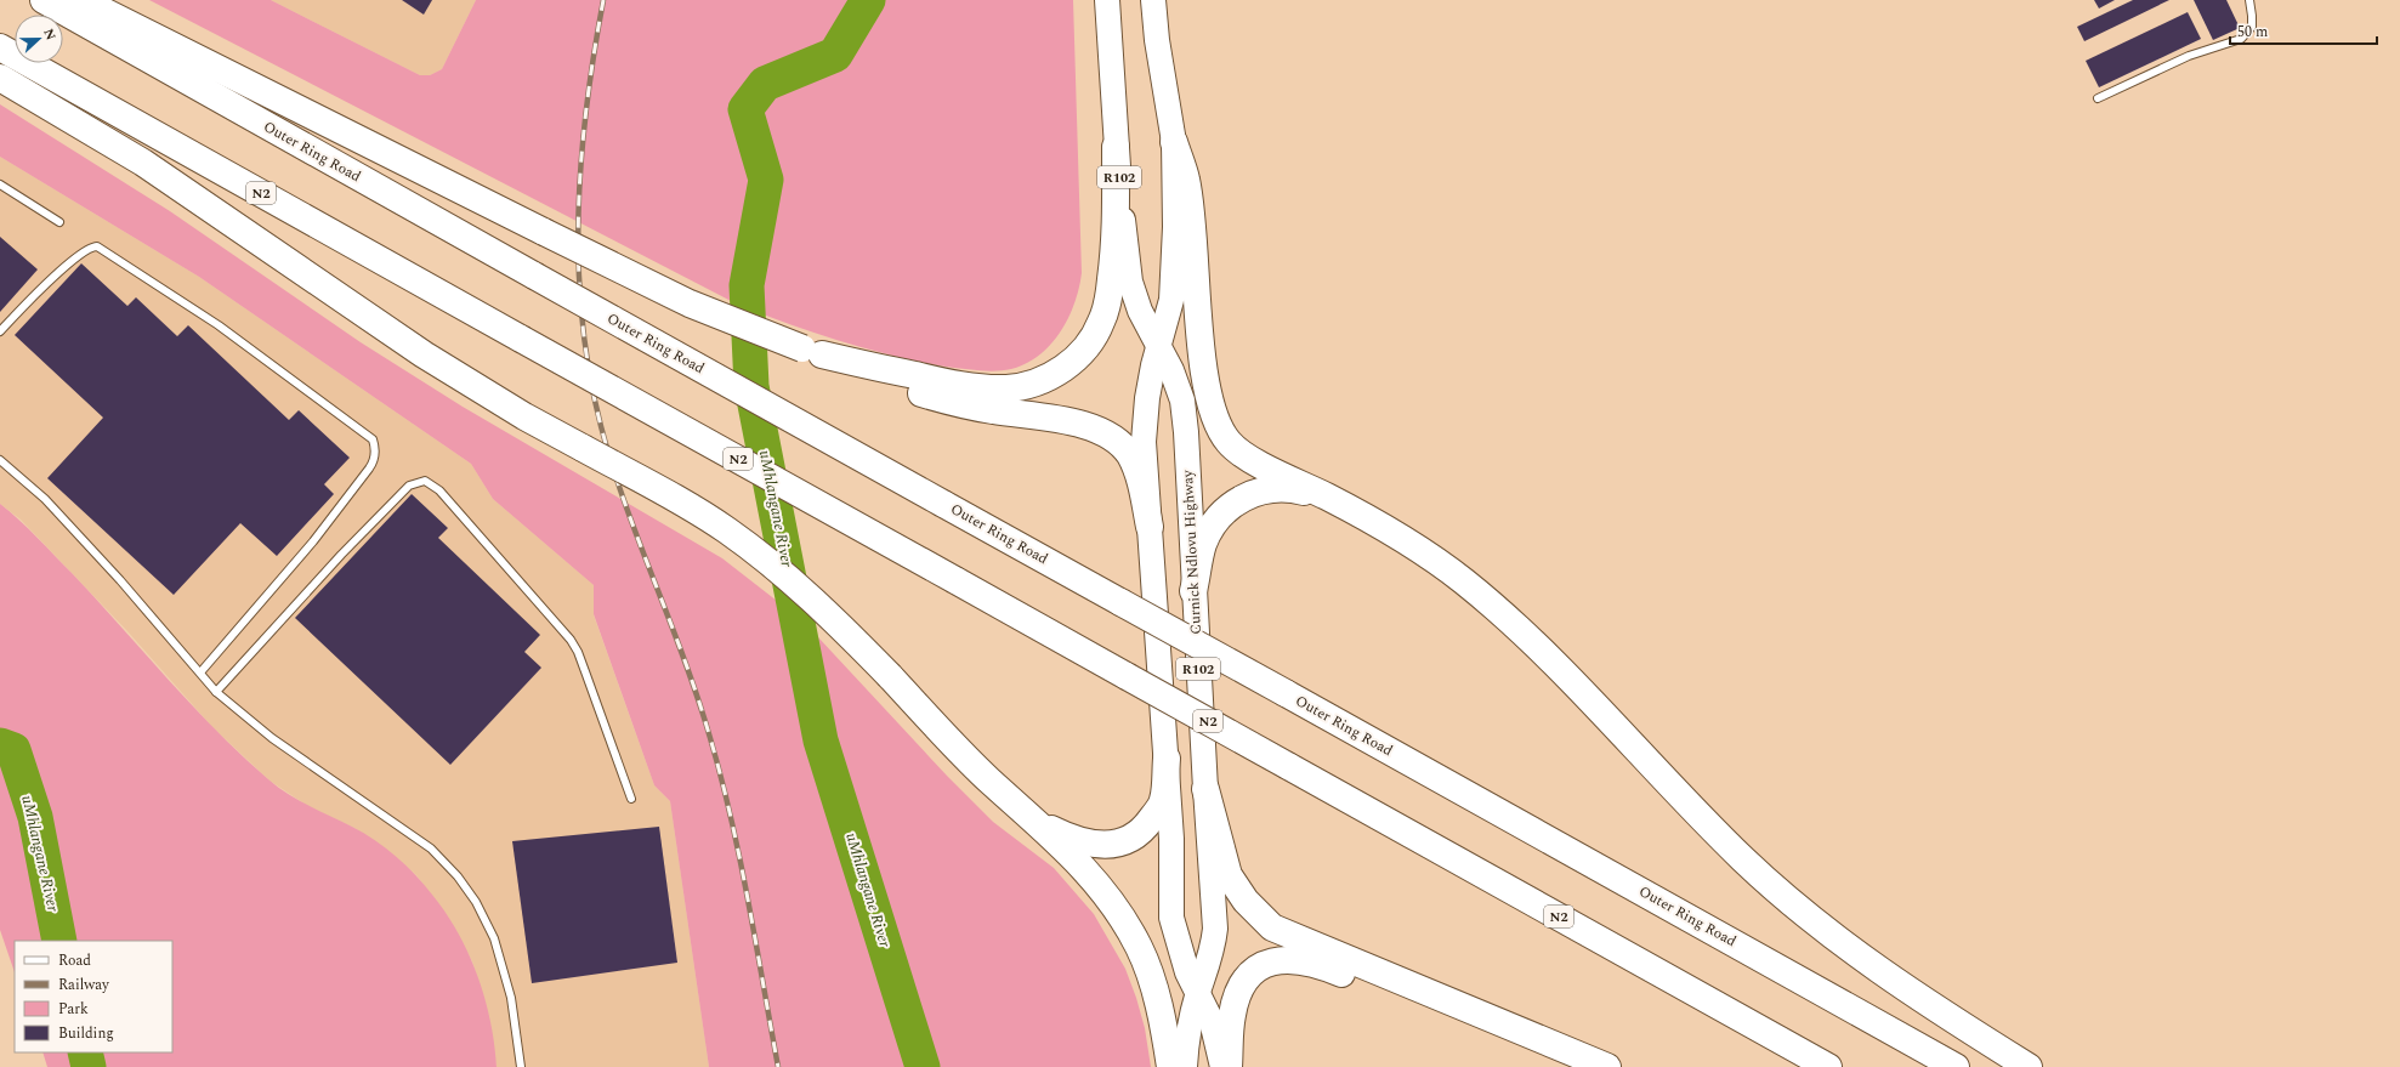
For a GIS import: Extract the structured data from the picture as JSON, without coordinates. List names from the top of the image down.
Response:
{
  "streets": {
    "highway": ["Outer Ring Road", "N2"],
    "main road": ["R102", "Curnick Ndlovu Highway"]
  },
  "crossings": [
    ["R102", "Curnick Ndlovu Highway"]
  ],
  "water": ["uMhlangane River"],
  "legend": [
    "Road",
    "Railway",
    "Park",
    "Building"
  ],
  "scale_bar": "50 m",
  "north": "right"
}
